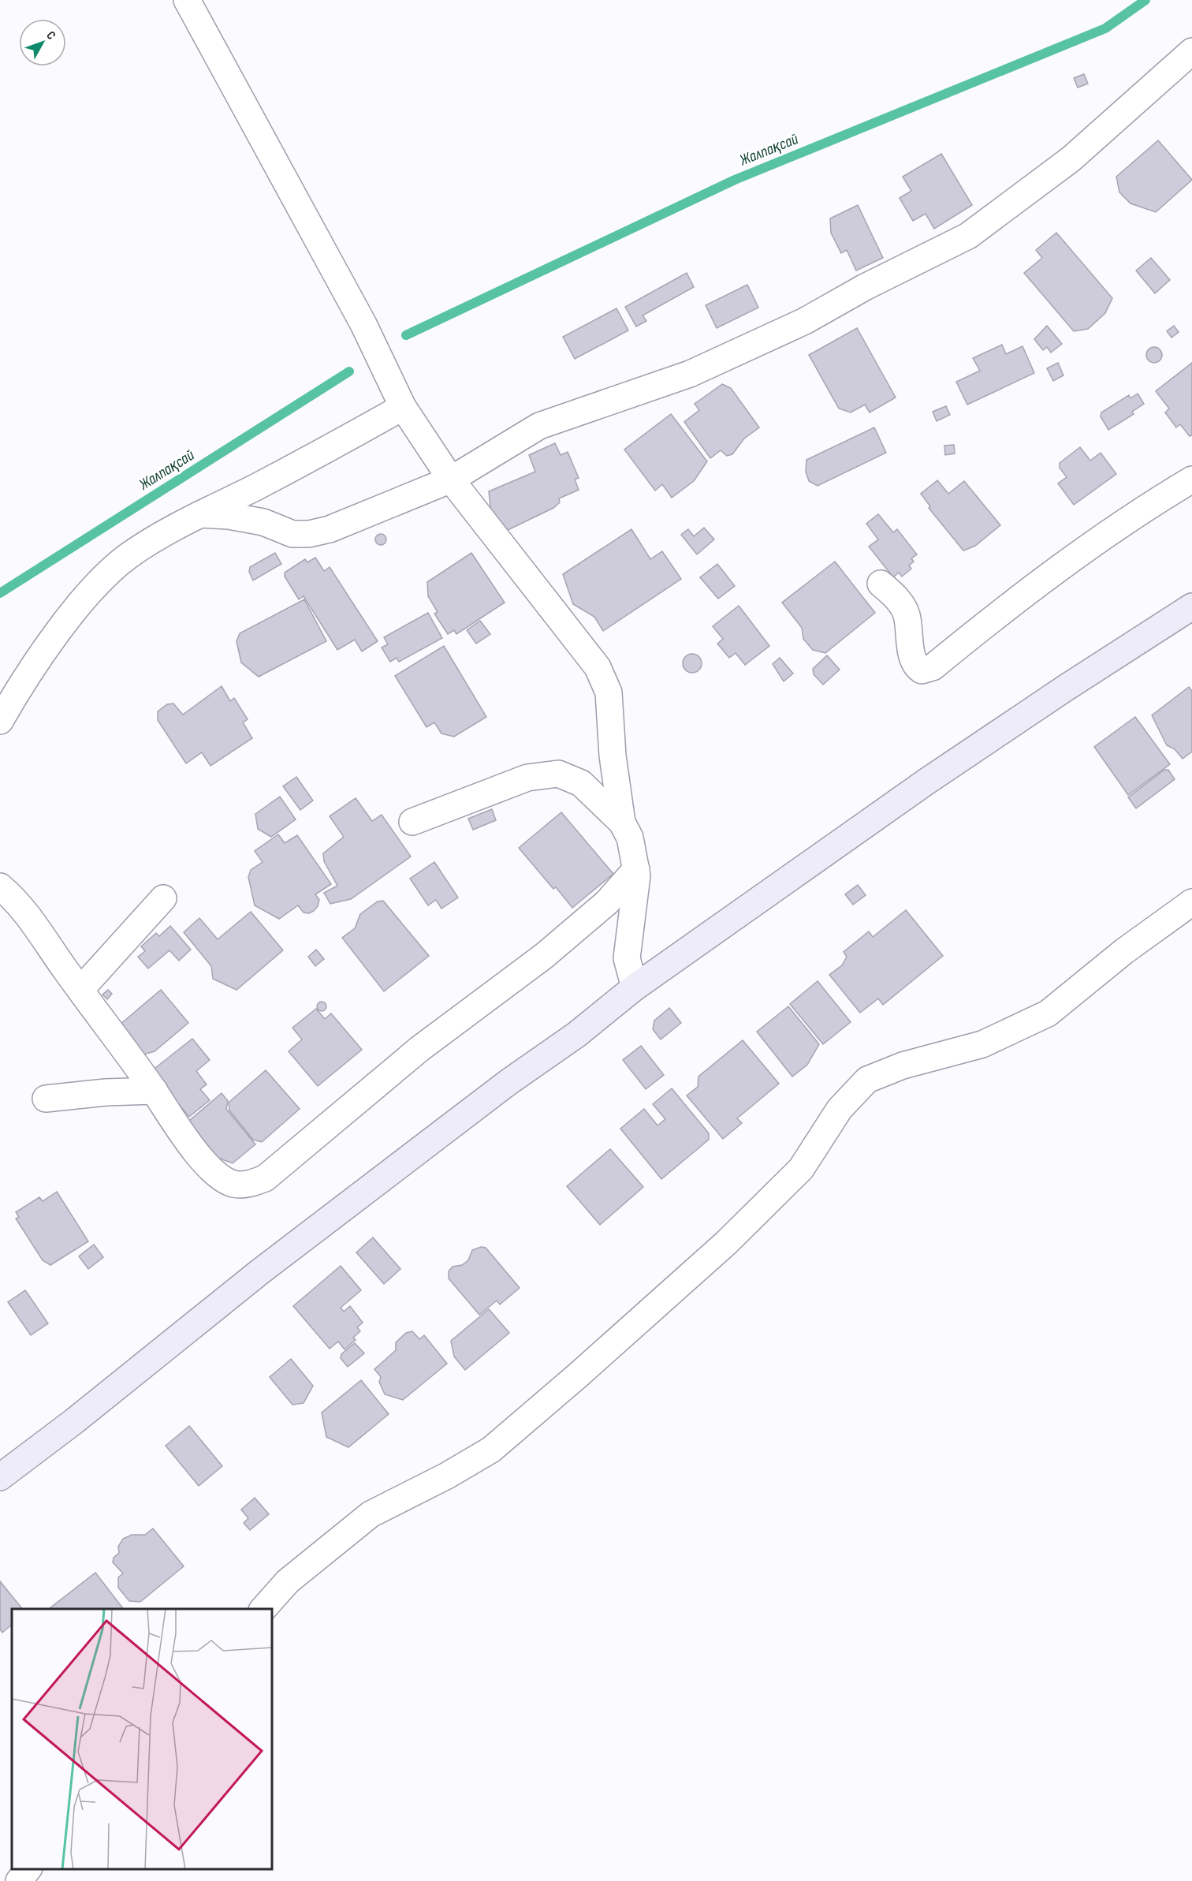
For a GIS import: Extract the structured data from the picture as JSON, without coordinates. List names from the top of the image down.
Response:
{
  "water": ["Жалпақсай"],
  "north": "top right"
}
